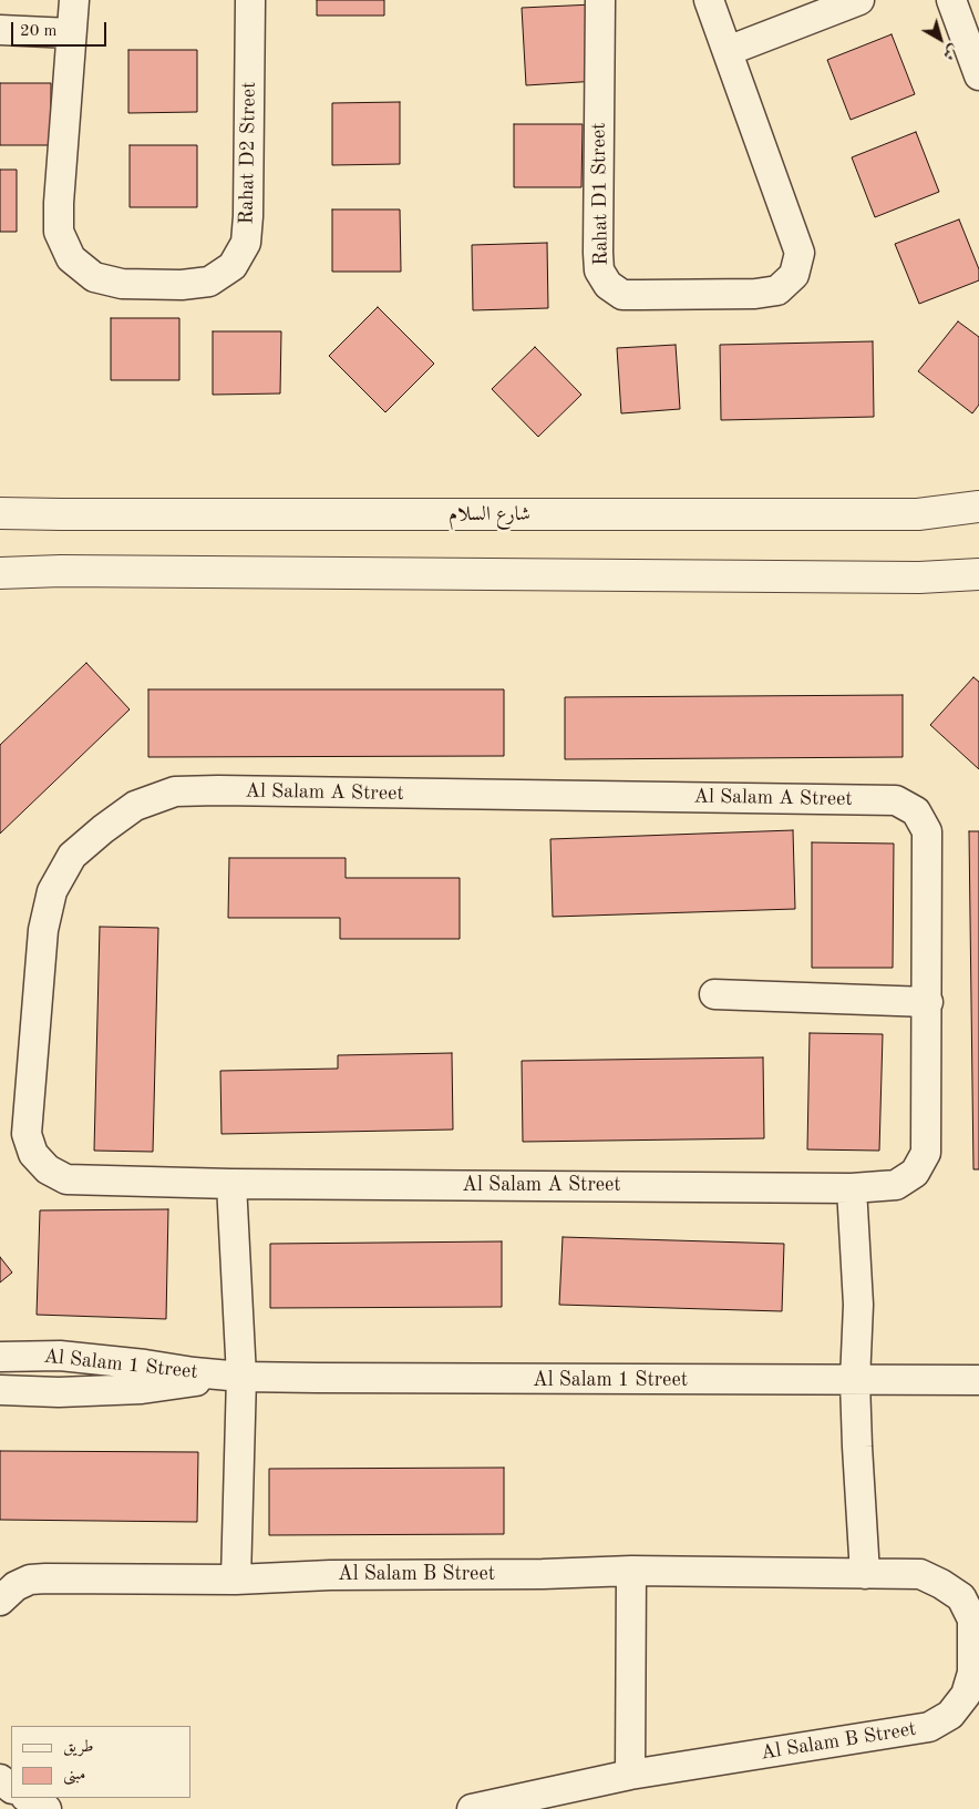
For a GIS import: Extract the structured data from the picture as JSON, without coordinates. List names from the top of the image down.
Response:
{
  "streets": {
    "street": [
      "Rahat D2 Street",
      "Rahat D1 Street",
      "شارع السلام",
      "Al Salam A Street",
      "Al Salam 1 Street",
      "Al Salam B Street"
    ]
  },
  "legend": ["طريق", "مبنى"],
  "scale_bar": "20 m",
  "north": "bottom right"
}
